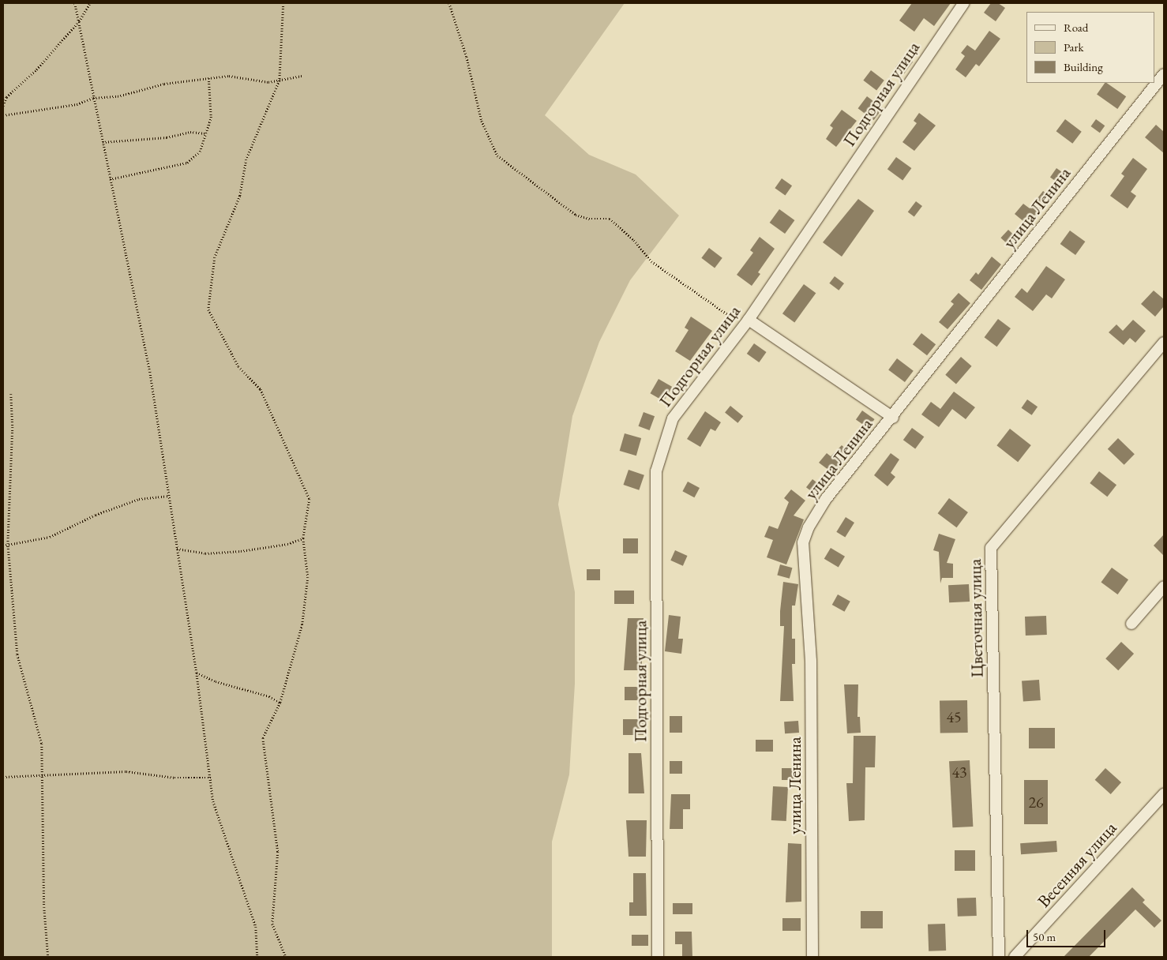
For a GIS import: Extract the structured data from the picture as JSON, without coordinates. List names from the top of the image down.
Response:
{
  "streets": {
    "street": [
      "Подгорная улица",
      "улица Ленина",
      "Цветочная улица",
      "Весенняя улица"
    ]
  },
  "house_numbers": ["45", "43", "26"],
  "legend": ["Road", "Park", "Building"],
  "scale_bar": "50 m"
}
